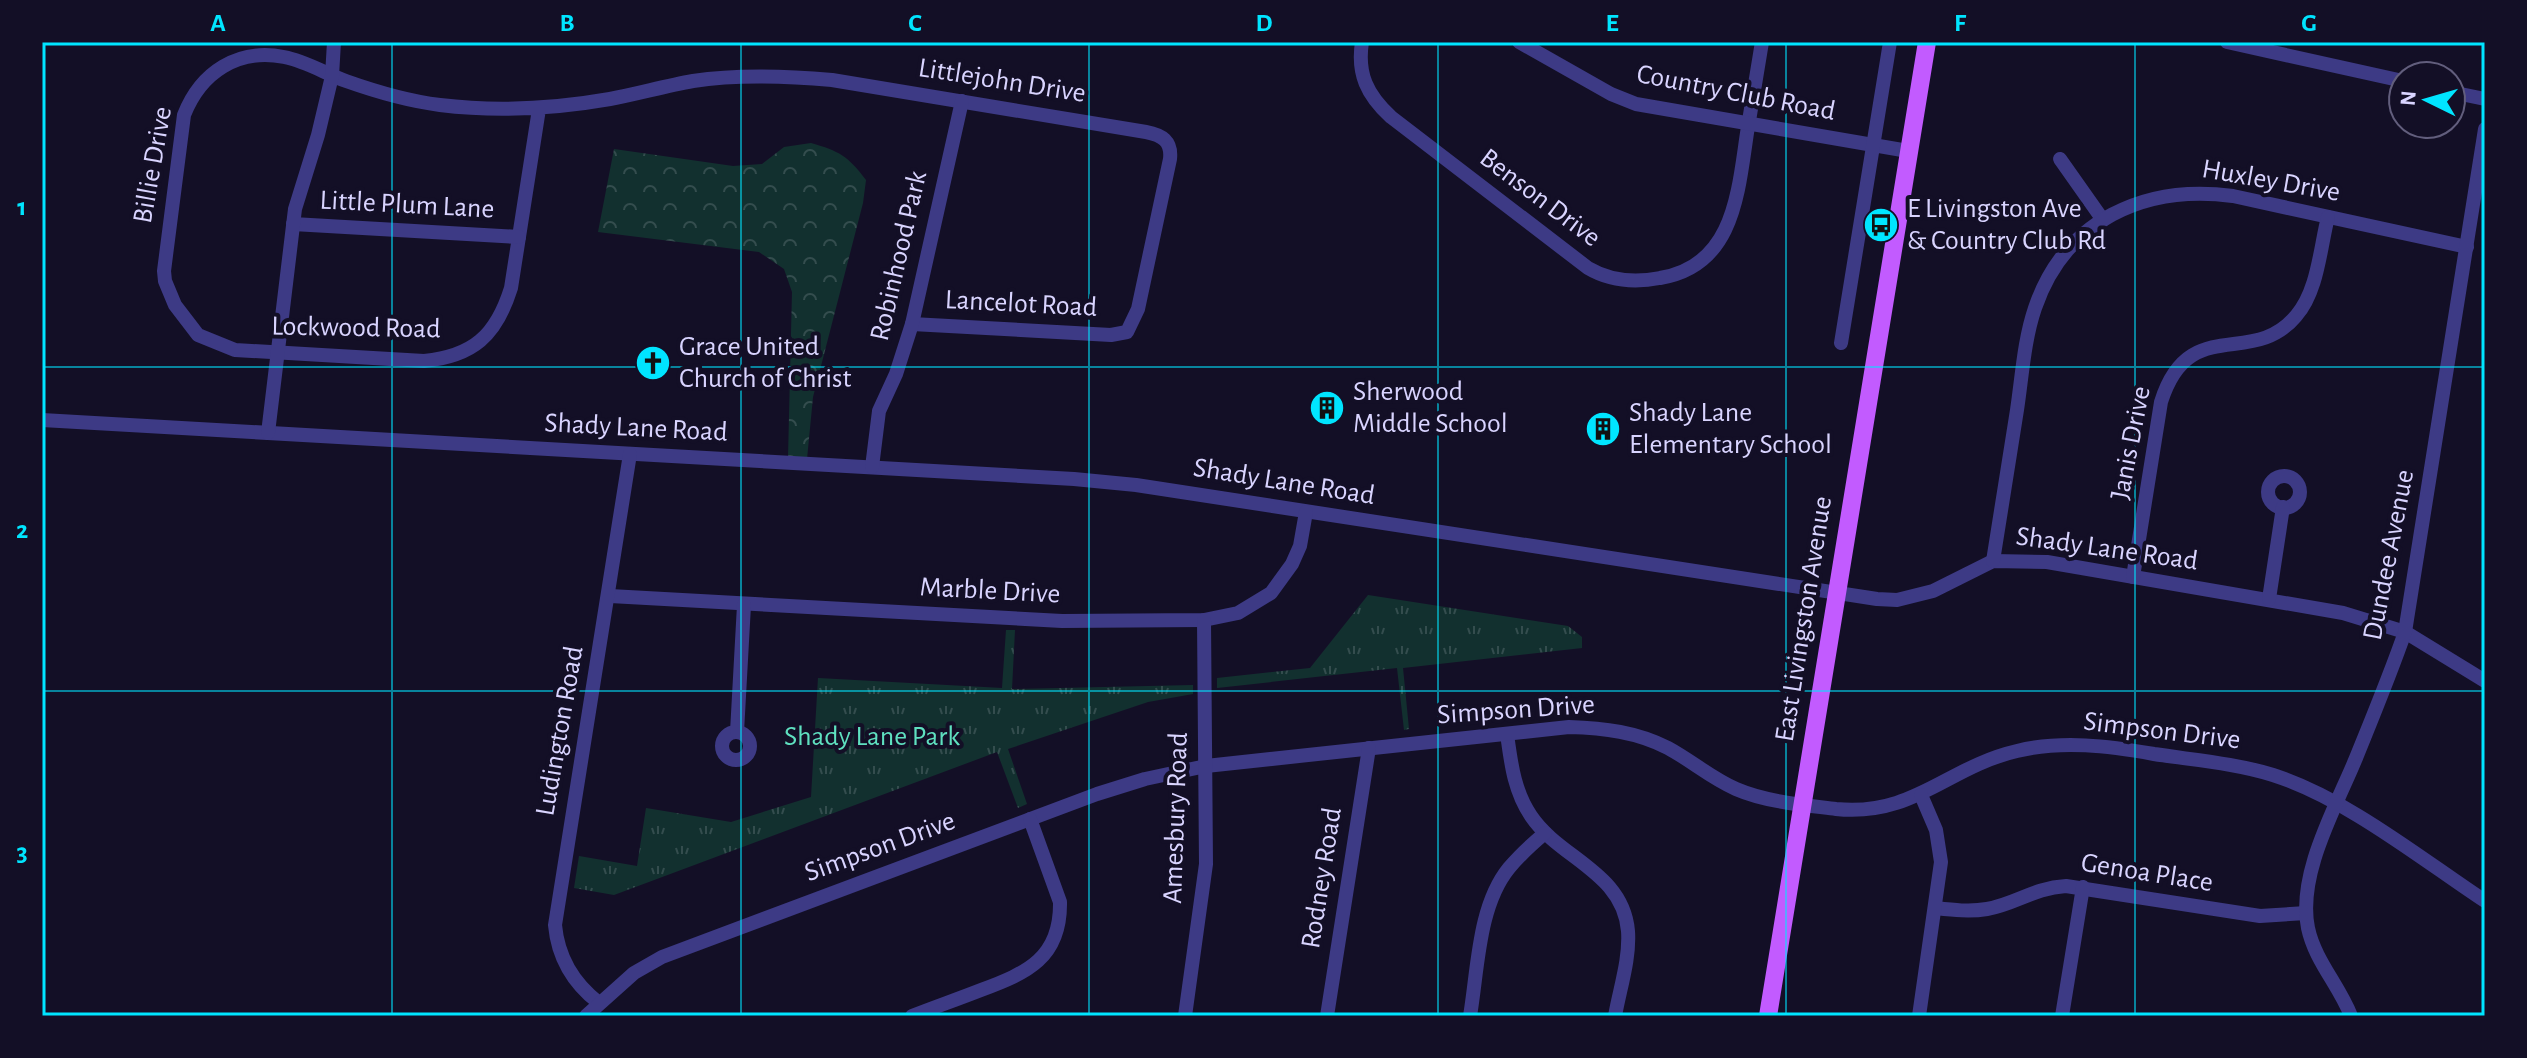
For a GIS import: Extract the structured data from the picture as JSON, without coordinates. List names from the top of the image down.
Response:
{
  "streets": {
    "main road": ["East Livingston Avenue"],
    "street": [
      "Littlejohn Drive",
      "Country Club Road",
      "Billie Drive",
      "Huxley Drive",
      "Benson Drive",
      "Little Plum Lane",
      "Robinhood Park",
      "Lancelot Road",
      "Lockwood Road",
      "Shady Lane Road",
      "Janis Drive",
      "Dundee Avenue",
      "Marble Drive",
      "Simpson Drive",
      "Ludington Road",
      "Amesbury Road",
      "Genoa Place",
      "Rodney Road"
    ]
  },
  "crossings": [
    ["Littlejohn Drive", "Billie Drive"],
    ["Littlejohn Drive", "Robinhood Park"],
    ["Littlejohn Drive", "Lancelot Road"],
    ["Littlejohn Drive", "Lockwood Road"],
    ["Country Club Road", "Benson Drive"],
    ["Country Club Road", "East Livingston Avenue"],
    ["Billie Drive", "Lockwood Road"],
    ["Huxley Drive", "Shady Lane Road"],
    ["Huxley Drive", "Janis Drive"],
    ["Huxley Drive", "Dundee Avenue"],
    ["Little Plum Lane", "Lockwood Road"],
    ["Robinhood Park", "Lancelot Road"],
    ["Robinhood Park", "Shady Lane Road"],
    ["Shady Lane Road", "Janis Drive"],
    ["Shady Lane Road", "Dundee Avenue"],
    ["Shady Lane Road", "Marble Drive"],
    ["Shady Lane Road", "East Livingston Avenue"],
    ["Shady Lane Road", "Ludington Road"],
    ["Dundee Avenue", "Simpson Drive"],
    ["Dundee Avenue", "Genoa Place"],
    ["Marble Drive", "Ludington Road"],
    ["Marble Drive", "Amesbury Road"],
    ["East Livingston Avenue", "Simpson Drive"],
    ["Simpson Drive", "Ludington Road"],
    ["Simpson Drive", "Amesbury Road"],
    ["Simpson Drive", "Rodney Road"]
  ],
  "parks": ["Shady Lane Park"],
  "places": {
    "bus stop": ["E Livingston Ave & Country Club Rd"],
    "church": ["Grace United Church of Christ"],
    "building": ["Sherwood Middle School", "Shady Lane Elementary School"]
  },
  "north": "left",
  "grid": {
    "columns": [
      "A",
      "B",
      "C",
      "D",
      "E",
      "F",
      "G"
    ],
    "rows": ["1", "2", "3"]
  }
}
